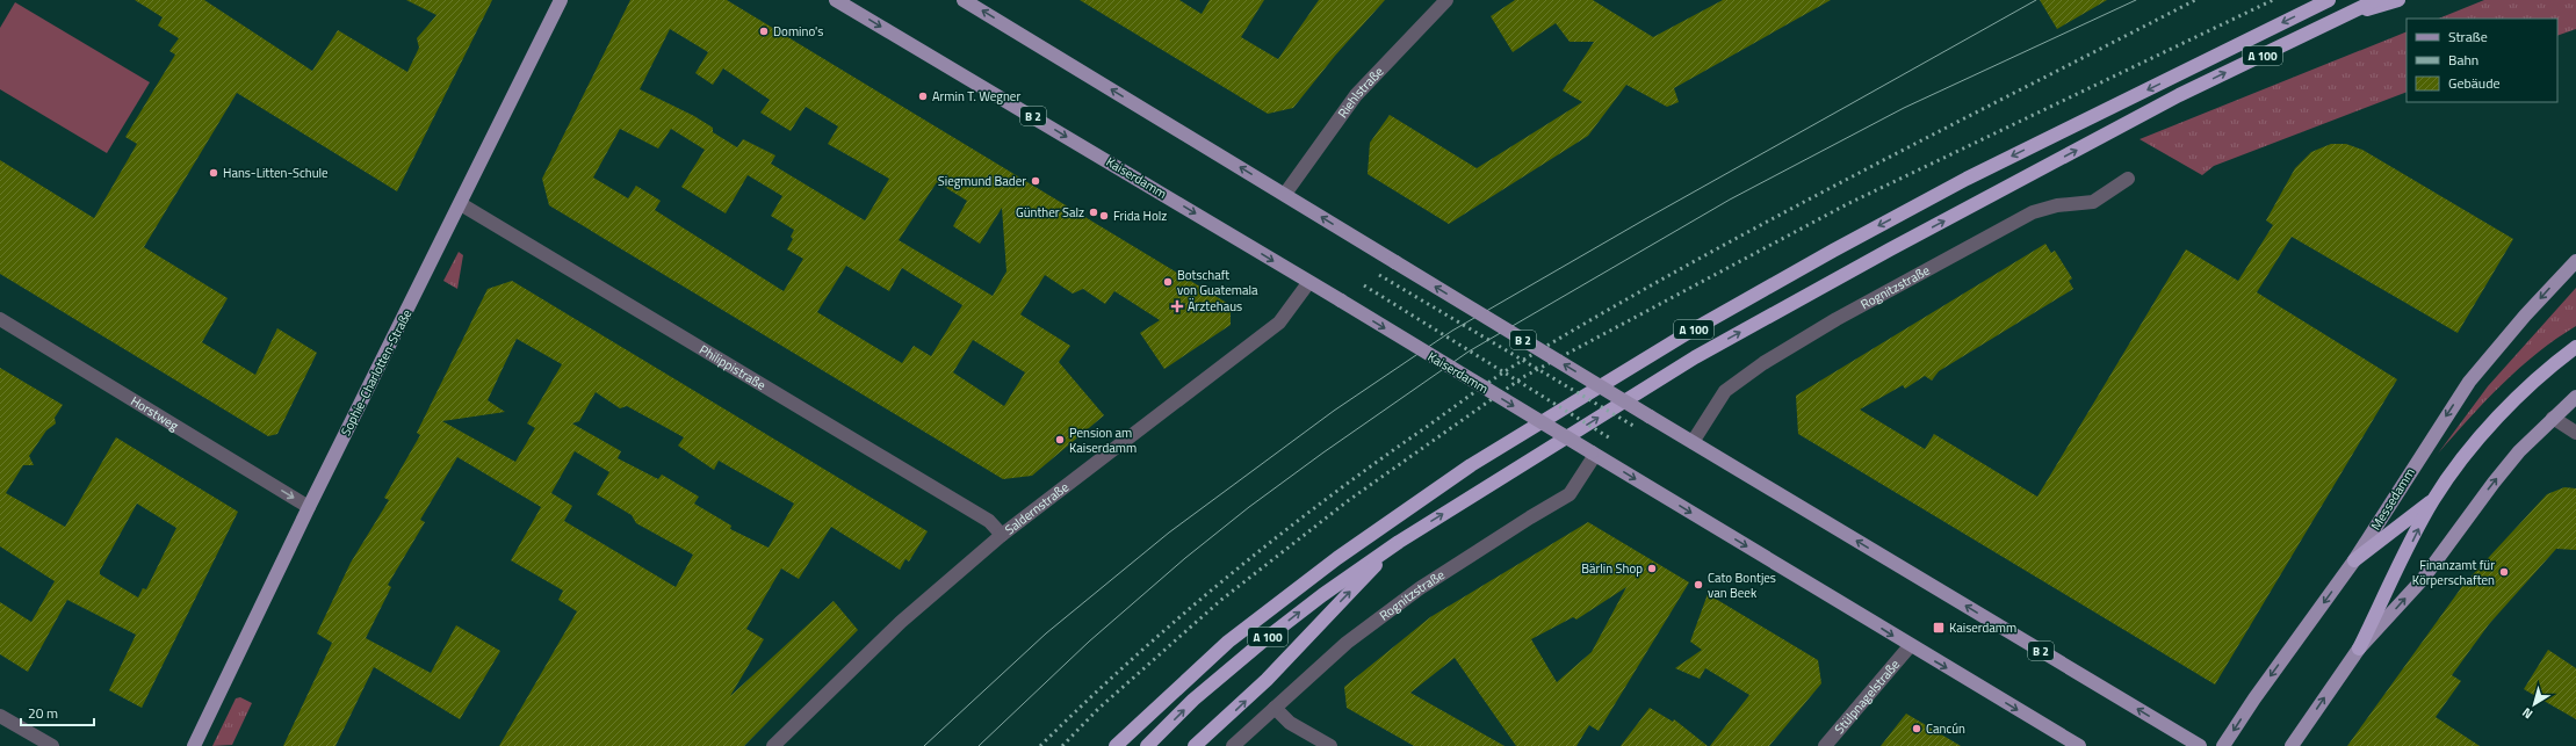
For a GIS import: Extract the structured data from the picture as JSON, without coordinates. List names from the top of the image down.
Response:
{
  "streets": {
    "highway": ["A 100"],
    "main road": [
      "B 2",
      "Kaiserdamm",
      "Sophie-Charlotten-Straße",
      "Messedamm"
    ],
    "street": [
      "Riehlstraße",
      "Rognitzstraße",
      "Philippistraße",
      "Horstweg",
      "Saldernstraße",
      "Stülpnagelstraße"
    ]
  },
  "crossings": [
    ["Riehlstraße", "B 2"],
    ["B 2", "Rognitzstraße"],
    ["Kaiserdamm", "Rognitzstraße"],
    ["Kaiserdamm", "Saldernstraße"],
    ["Kaiserdamm", "Stülpnagelstraße"],
    ["Philippistraße", "Sophie-Charlotten-Straße"],
    ["Philippistraße", "Saldernstraße"],
    ["Sophie-Charlotten-Straße", "Horstweg"]
  ],
  "one_way": ["Horstweg"],
  "places": {
    "other": [
      "Domino's",
      "Armin T. Wegner",
      "Hans-Litten-Schule",
      "Siegmund Bader",
      "Günther Salz",
      "Frida Holz",
      "Botschaft von Guatemala",
      "Pension am Kaiserdamm",
      "Bärlin Shop",
      "Finanzamt für Körperschaften",
      "Cato Bontjes van Beek",
      "Cancún"
    ],
    "health": ["Ärztehaus"],
    "transit": ["Kaiserdamm"]
  },
  "legend": ["Straße", "Bahn", "Gebäude"],
  "scale_bar": "20 m",
  "north": "bottom left"
}
